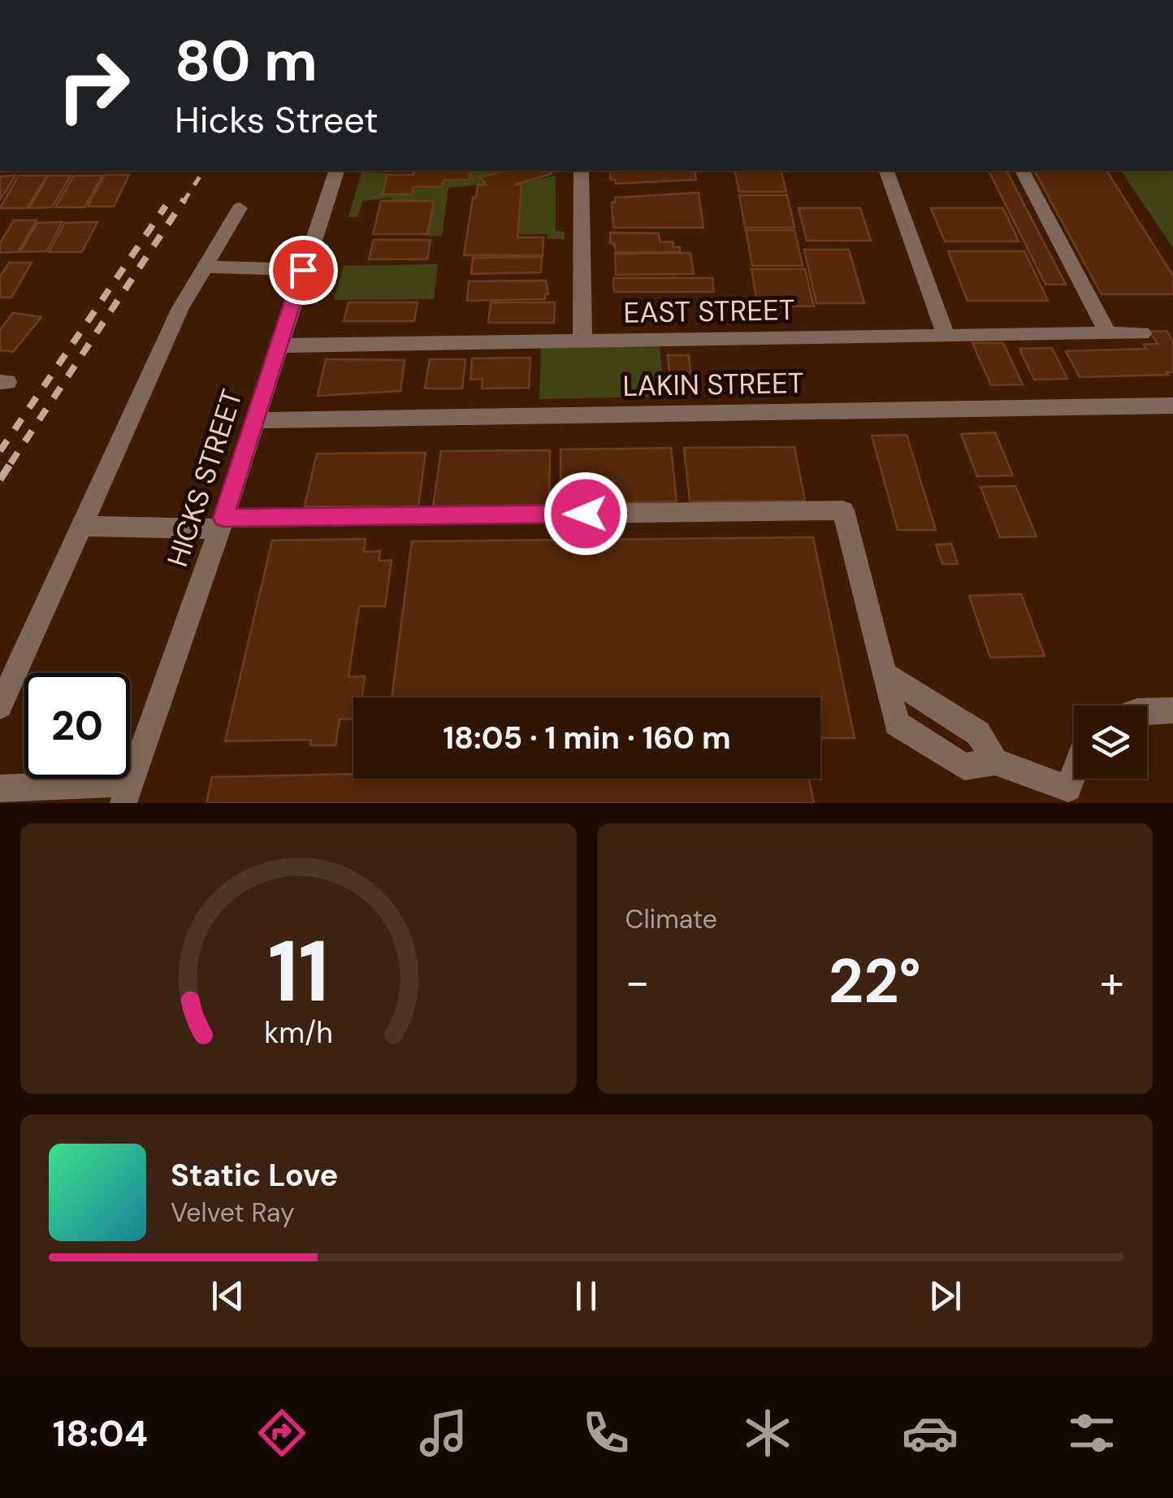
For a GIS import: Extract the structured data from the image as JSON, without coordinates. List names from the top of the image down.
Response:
{
  "streets": {
    "street": ["EAST STREET", "LAKIN STREET", "HICKS STREET"]
  },
  "crossings": [
    ["EAST STREET", "HICKS STREET"],
    ["LAKIN STREET", "HICKS STREET"]
  ],
  "page": {
    "turn": ["80 m", "Hicks Street"],
    "limit": "20",
    "trip": "18:05 · 1 min · 160 m",
    "tile": "Climate",
    "heat": ["−", "22°", "+"],
    "song": ["Static Love", "Velvet Ray"],
    "tabs": "18:04",
    "gauge": ["11", "km/h"]
  }
}
